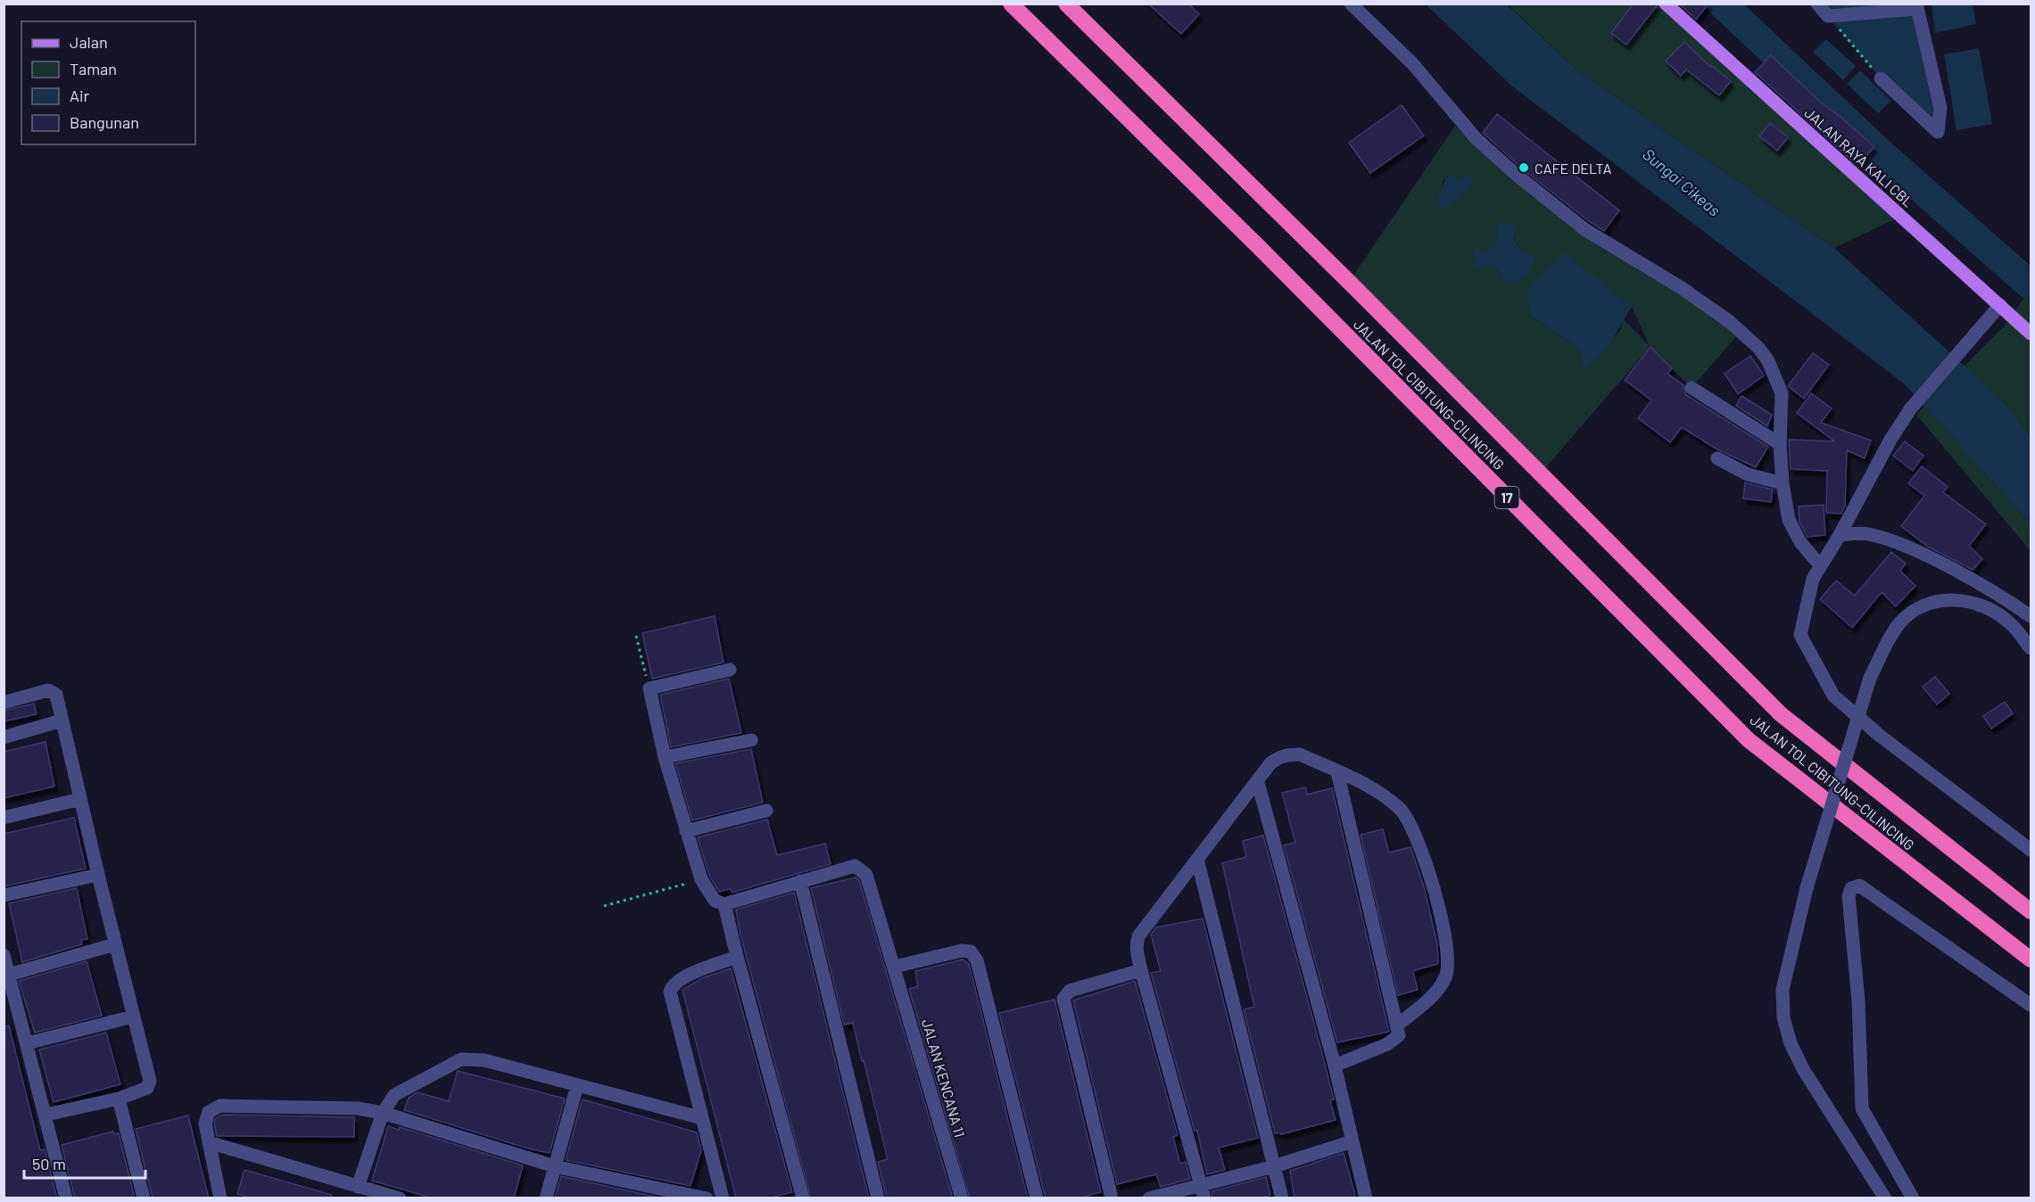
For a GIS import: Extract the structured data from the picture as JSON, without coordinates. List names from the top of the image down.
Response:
{
  "streets": {
    "highway": ["JALAN TOL CIBITUNG–CILINCING", "17"],
    "main road": ["JALAN RAYA KALI CBL"],
    "street": ["JALAN KENCANA 11"]
  },
  "water": ["Sungai Cikeas"],
  "places": ["CAFE DELTA"],
  "legend": [
    "Jalan",
    "Taman",
    "Air",
    "Bangunan"
  ],
  "scale_bar": "50 m"
}
